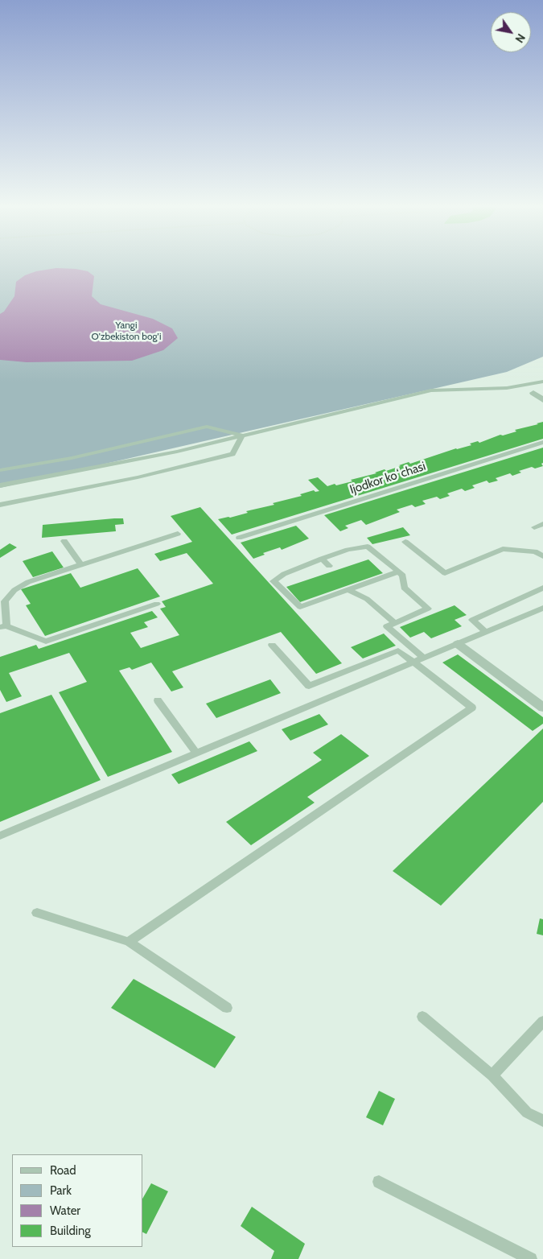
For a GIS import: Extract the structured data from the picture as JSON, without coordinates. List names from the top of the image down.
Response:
{
  "streets": {
    "lane": ["Ijodkor koʻchasi"]
  },
  "parks": ["Yangi O'zbekiston bog'i"],
  "legend": [
    "Road",
    "Park",
    "Water",
    "Building"
  ],
  "north": "bottom right"
}
